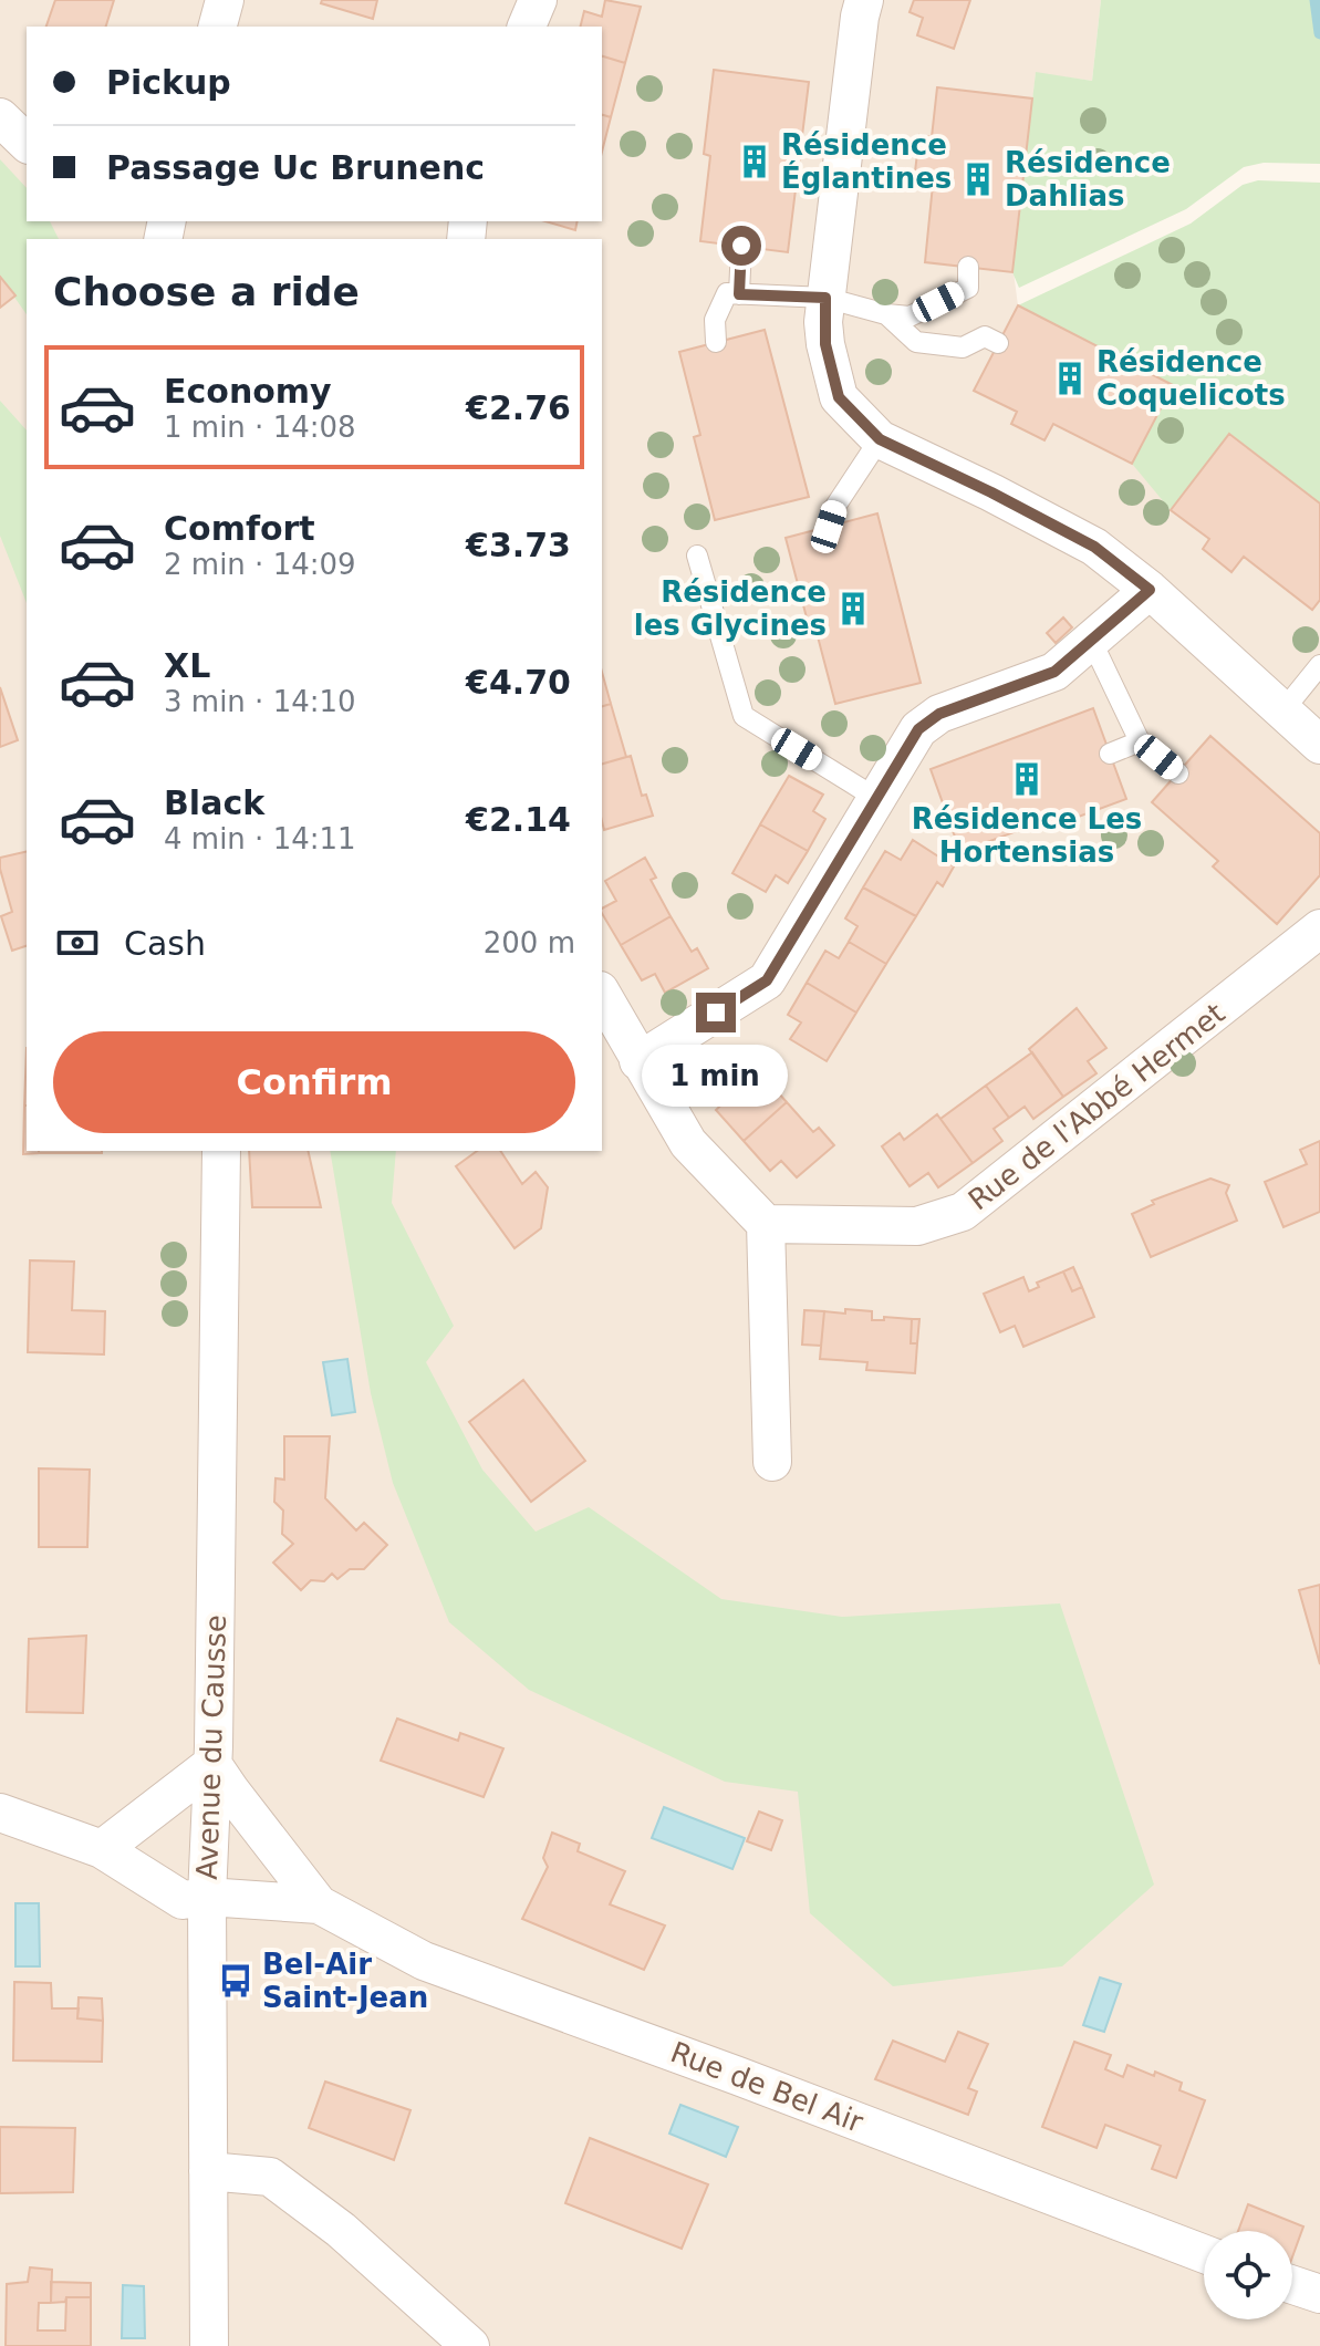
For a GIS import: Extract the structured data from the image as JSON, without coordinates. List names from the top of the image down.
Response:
{
  "streets": {
    "street": ["Rue de l'Abbé Hermet", "Avenue du Causse", "Rue de Bel Air"]
  },
  "crossings": [
    ["Avenue du Causse", "Rue de Bel Air"]
  ],
  "places": {
    "building": [
      "Résidence Églantines",
      "Résidence Dahlias",
      "Résidence Coquelicots",
      "Résidence les Glycines",
      "Résidence Les Hortensias"
    ],
    "bus stop": ["Bel-Air Saint-Jean"]
  },
  "page": {
    "banner": ["Pickup", "Passage Uc Brunenc"],
    "heading": "Choose a ride",
    "list": [
      {
        "name": "Economy",
        "note": "1 min · 14:08",
        "value": "€2.76"
      },
      {
        "name": "Comfort",
        "note": "2 min · 14:09",
        "value": "€3.73"
      },
      {
        "name": "XL",
        "note": "3 min · 14:10",
        "value": "€4.70"
      },
      {
        "name": "Black",
        "note": "4 min · 14:11",
        "value": "€2.14"
      }
    ],
    "pay": ["Cash", "200 m"],
    "buttons": "Confirm",
    "bubble": "1 min"
  }
}
